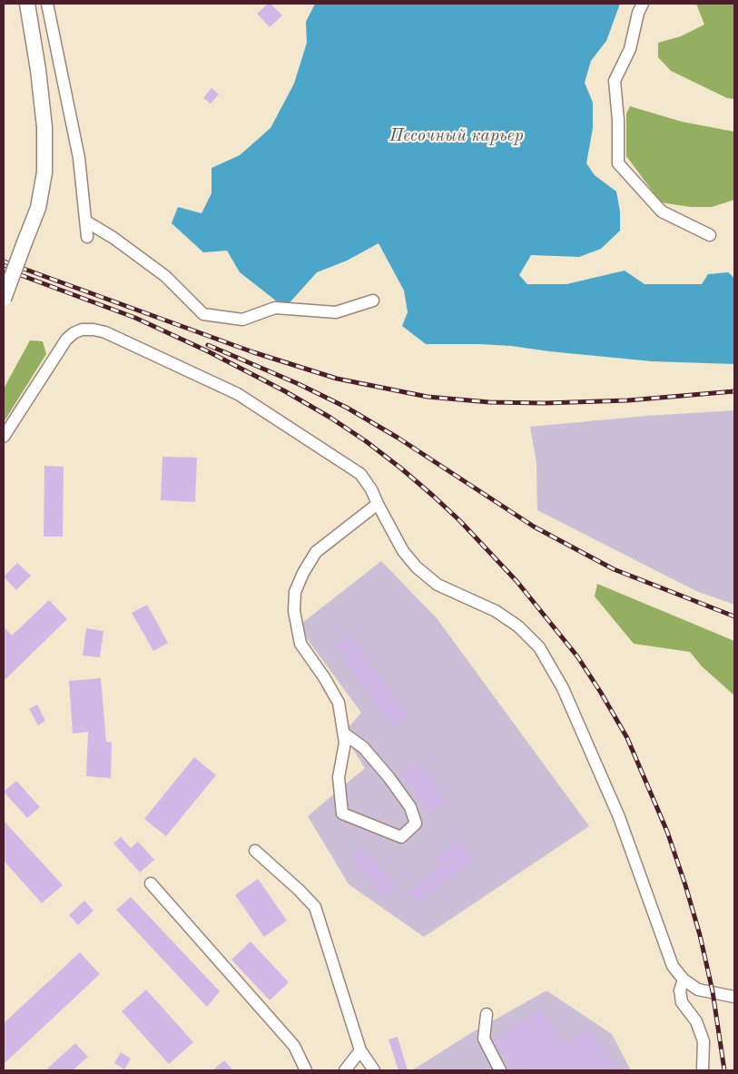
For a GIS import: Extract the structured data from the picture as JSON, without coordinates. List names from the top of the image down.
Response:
{
  "water": ["Песочный карьер"]
}
